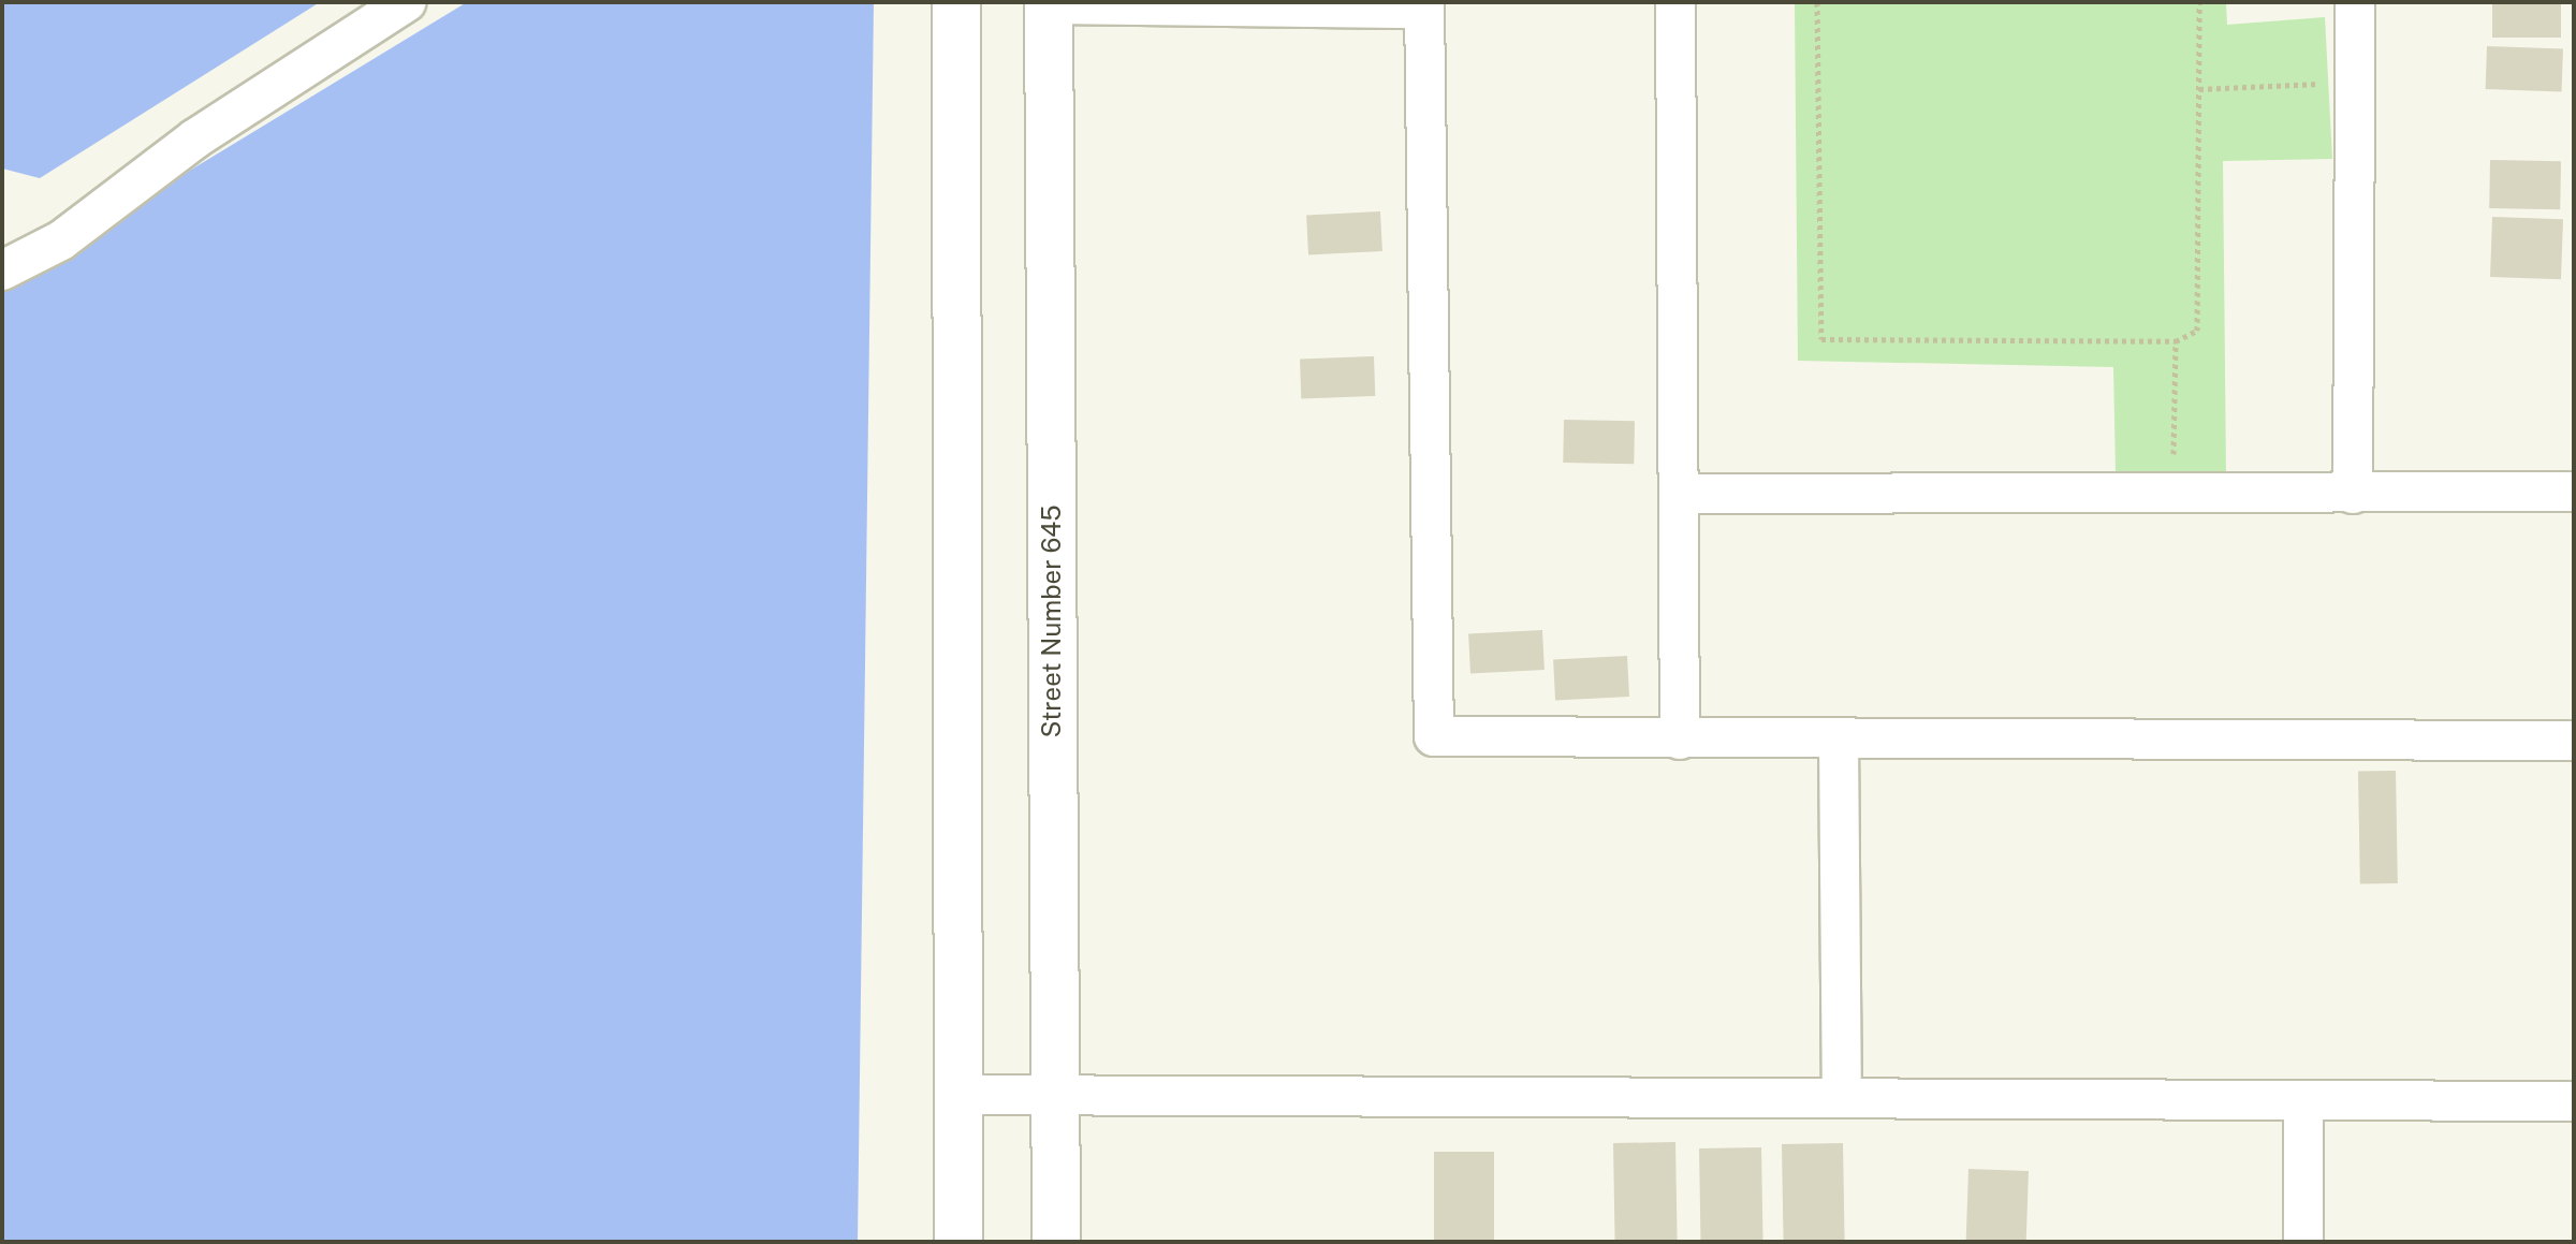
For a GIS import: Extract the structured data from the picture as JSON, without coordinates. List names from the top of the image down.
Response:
{
  "streets": {
    "street": ["Street Number 645"]
  }
}
